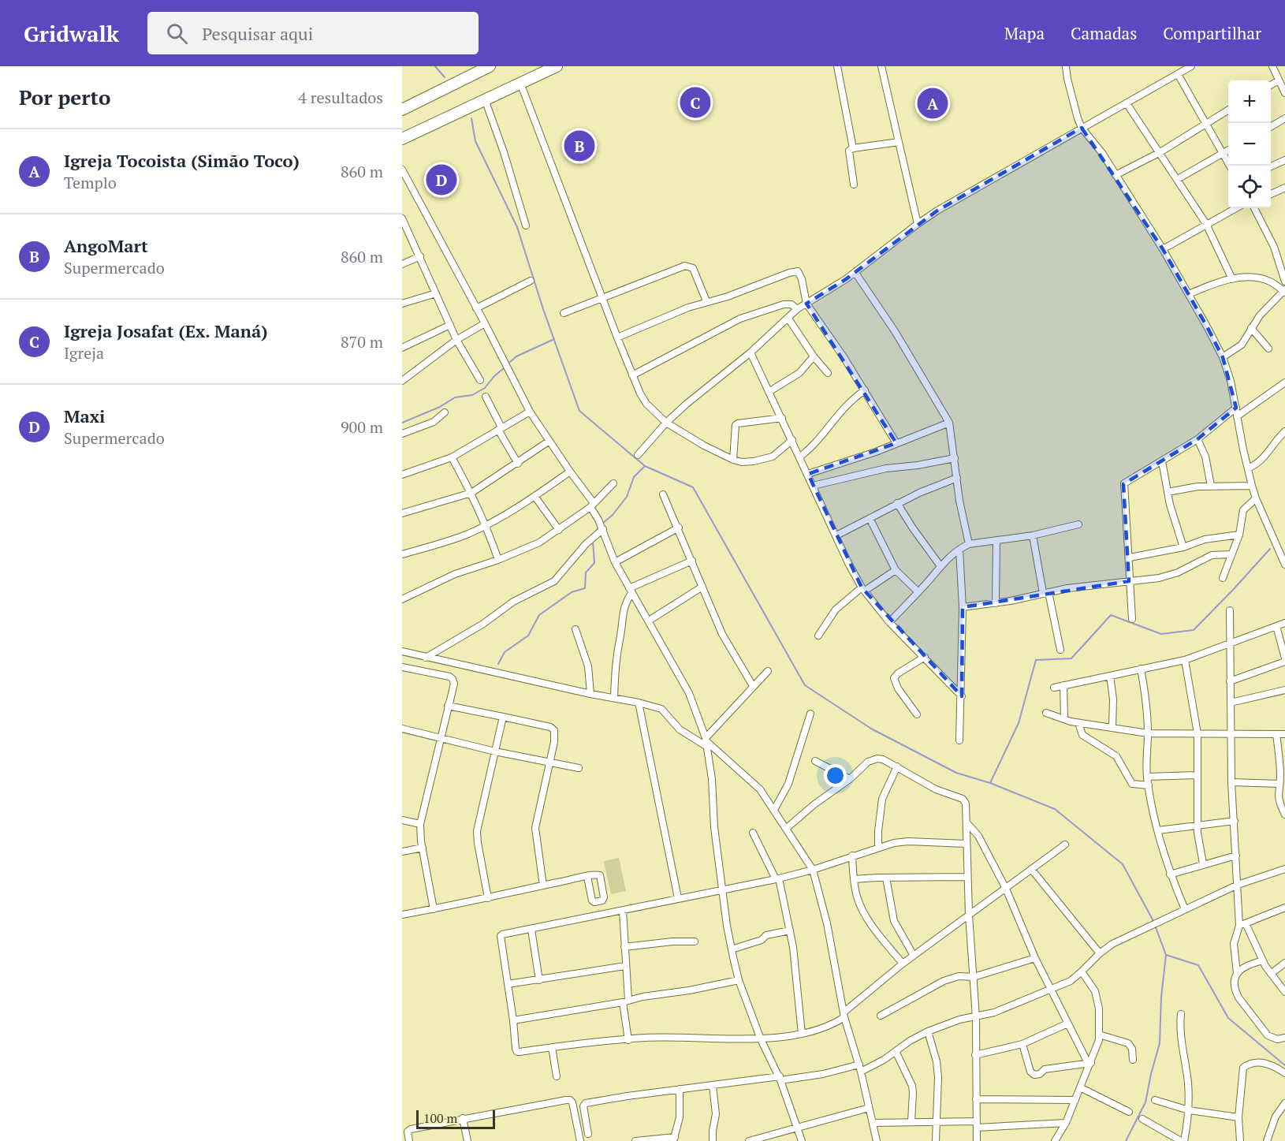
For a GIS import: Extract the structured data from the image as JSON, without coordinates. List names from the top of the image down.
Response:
{
  "scale_bar": "100 m",
  "page": {
    "header": "Gridwalk",
    "search": "Pesquisar aqui",
    "nav": ["Mapa", "Camadas", "Compartilhar"],
    "heading": ["Por perto", "4 resultados"],
    "map_buttons": ["+", "−"],
    "pins": [
      "C",
      "A",
      "B",
      "D"
    ],
    "list": [
      {
        "mark": "A",
        "name": "Igreja Tocoista (Simão Toco)",
        "note": "Templo",
        "value": "860 m"
      },
      {
        "mark": "B",
        "name": "AngoMart",
        "note": "Supermercado",
        "value": "860 m"
      },
      {
        "mark": "C",
        "name": "Igreja Josafat (Ex. Maná)",
        "note": "Igreja",
        "value": "870 m"
      },
      {
        "mark": "D",
        "name": "Maxi",
        "note": "Supermercado",
        "value": "900 m"
      }
    ],
    "scale": "100 m"
  }
}
